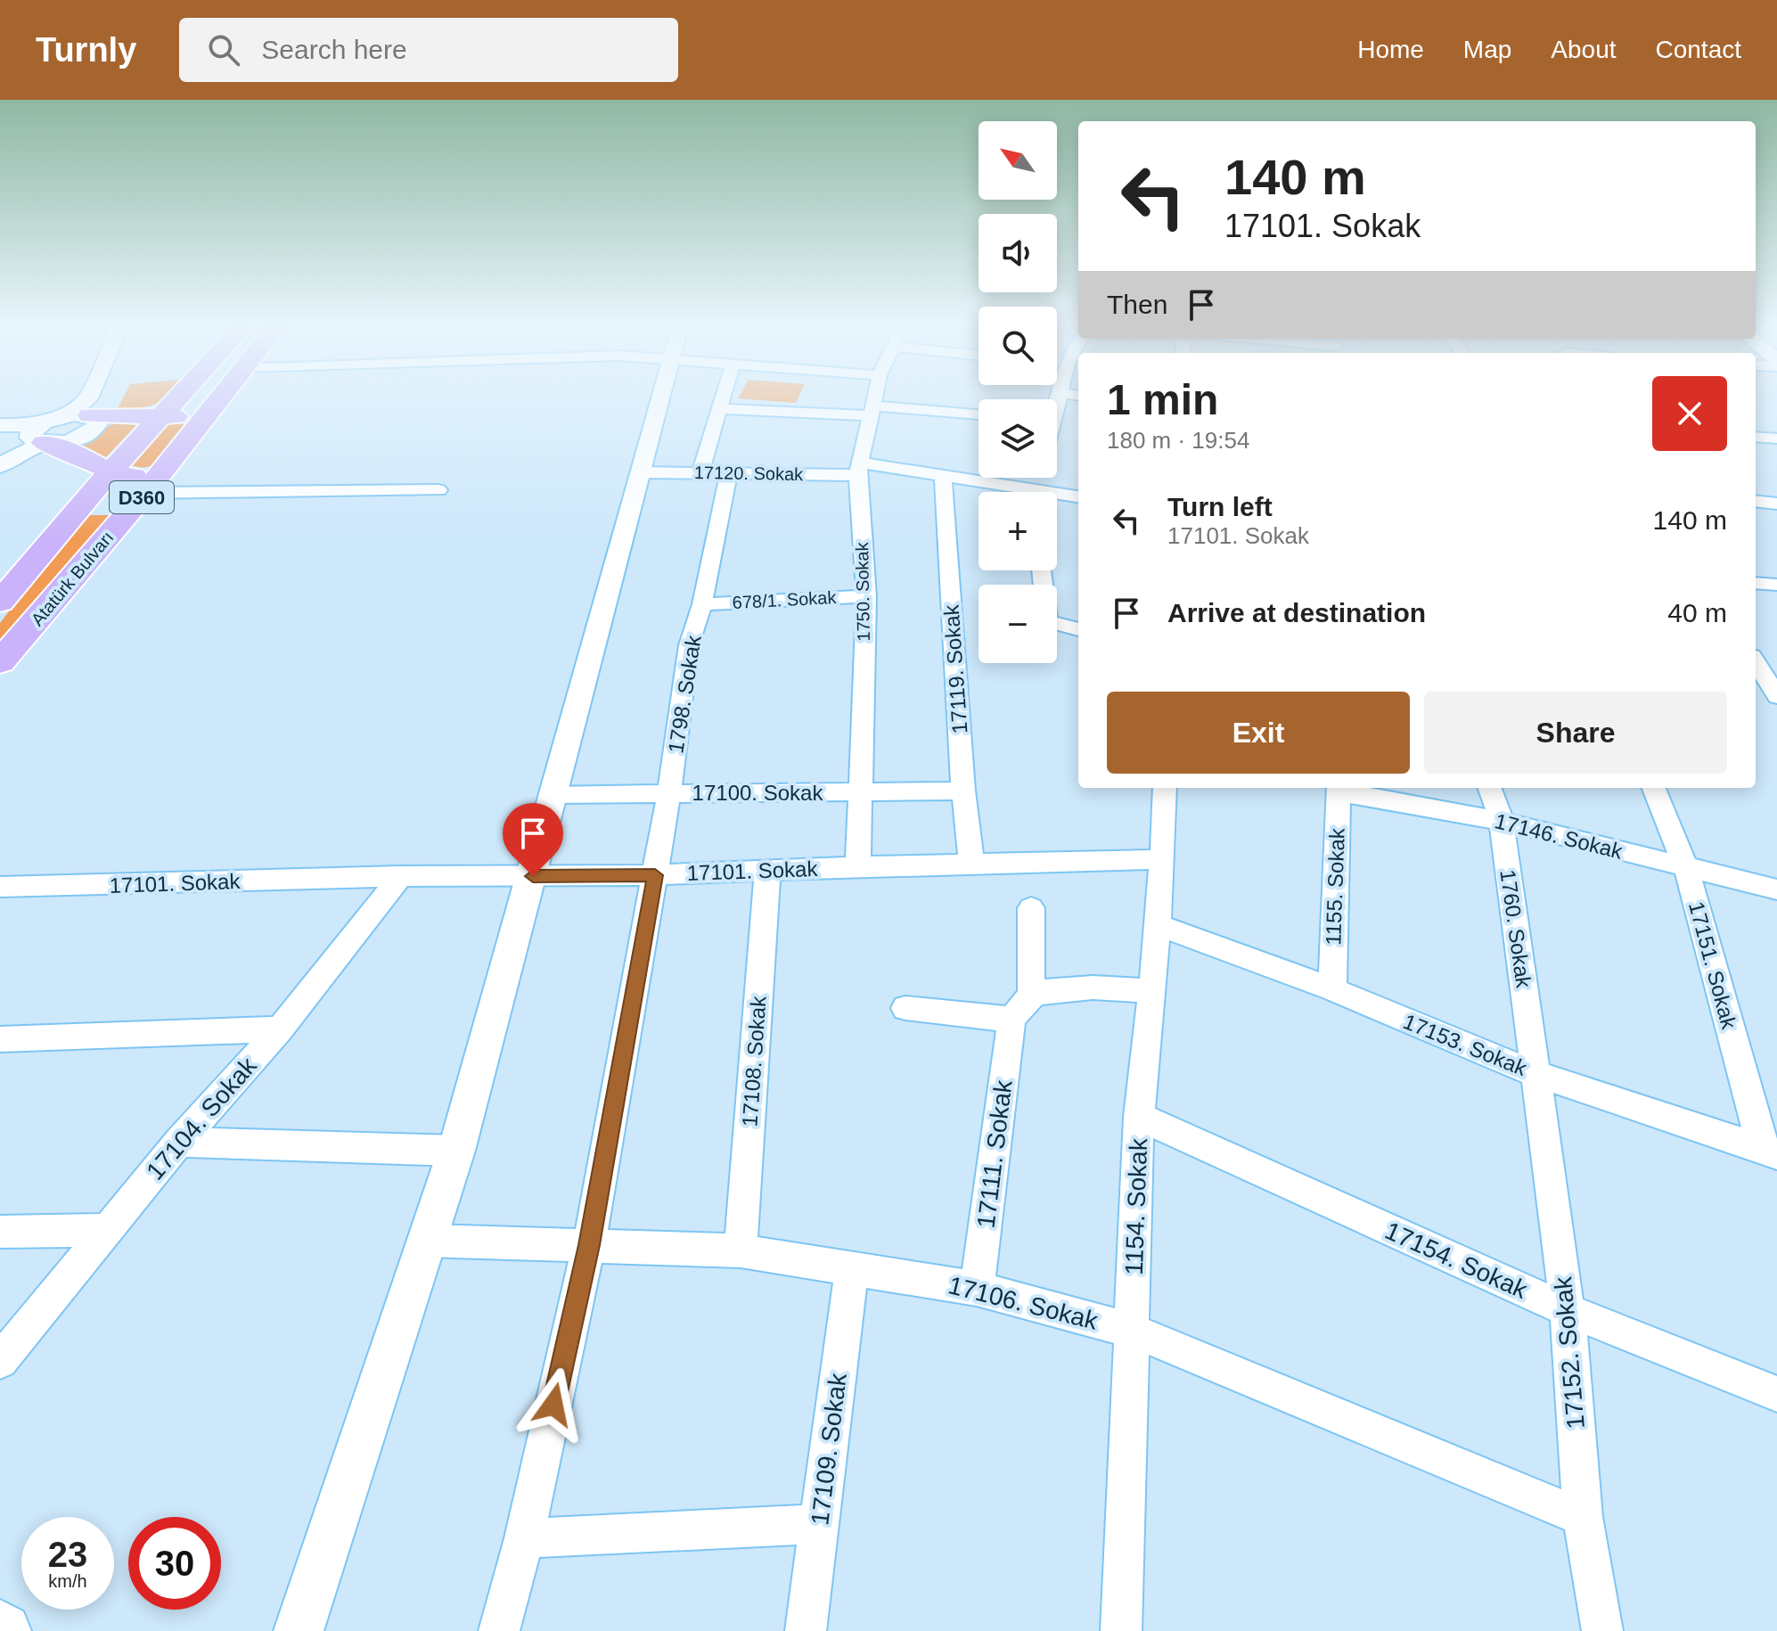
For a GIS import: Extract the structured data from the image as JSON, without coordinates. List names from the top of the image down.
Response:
{
  "streets": {
    "highway": ["D360", "Atatürk Bulvarı"],
    "street": [
      "17120. Sokak",
      "1750. Sokak",
      "678/1. Sokak",
      "17119. Sokak",
      "1798. Sokak",
      "17100. Sokak",
      "17146. Sokak",
      "17101. Sokak",
      "1155. Sokak",
      "1760. Sokak",
      "17151. Sokak",
      "17153. Sokak",
      "17108. Sokak",
      "17104. Sokak",
      "17111. Sokak",
      "1154. Sokak",
      "17154. Sokak",
      "17106. Sokak",
      "17152. Sokak",
      "17109. Sokak"
    ]
  },
  "crossings": [
    ["17120. Sokak", "1750. Sokak"],
    ["17120. Sokak", "17119. Sokak"],
    ["17120. Sokak", "1798. Sokak"],
    ["1750. Sokak", "678/1. Sokak"],
    ["1750. Sokak", "17100. Sokak"],
    ["1750. Sokak", "17101. Sokak"],
    ["678/1. Sokak", "1798. Sokak"],
    ["17119. Sokak", "17100. Sokak"],
    ["17119. Sokak", "17101. Sokak"],
    ["1798. Sokak", "17100. Sokak"],
    ["1798. Sokak", "17101. Sokak"],
    ["1798. Sokak", "17106. Sokak"],
    ["17146. Sokak", "1155. Sokak"],
    ["17146. Sokak", "1760. Sokak"],
    ["17146. Sokak", "17151. Sokak"],
    ["17101. Sokak", "17108. Sokak"],
    ["17101. Sokak", "17104. Sokak"],
    ["17101. Sokak", "1154. Sokak"],
    ["1155. Sokak", "17153. Sokak"],
    ["1760. Sokak", "17153. Sokak"],
    ["1760. Sokak", "17152. Sokak"],
    ["17151. Sokak", "17153. Sokak"],
    ["17153. Sokak", "1154. Sokak"],
    ["17153. Sokak", "17152. Sokak"],
    ["17108. Sokak", "17106. Sokak"],
    ["17111. Sokak", "17106. Sokak"],
    ["1154. Sokak", "17154. Sokak"],
    ["1154. Sokak", "17106. Sokak"],
    ["17154. Sokak", "17152. Sokak"],
    ["17106. Sokak", "17152. Sokak"],
    ["17106. Sokak", "17109. Sokak"]
  ],
  "north": "top left",
  "page": {
    "header": "Turnly",
    "search": "Search here",
    "nav": [
      "Home",
      "Map",
      "About",
      "Contact"
    ],
    "map_buttons": ["+", "−"],
    "turn": ["140 m", "17101. Sokak"],
    "then": "Then",
    "heading": ["1 min", "180 m · 19:54"],
    "list": [
      {
        "name": "Turn left",
        "note": "17101. Sokak",
        "value": "140 m"
      },
      {
        "name": "Arrive at destination",
        "value": "40 m"
      }
    ],
    "buttons": ["Exit", "Share"],
    "speed": "23 km/h",
    "limit": "30"
  }
}
